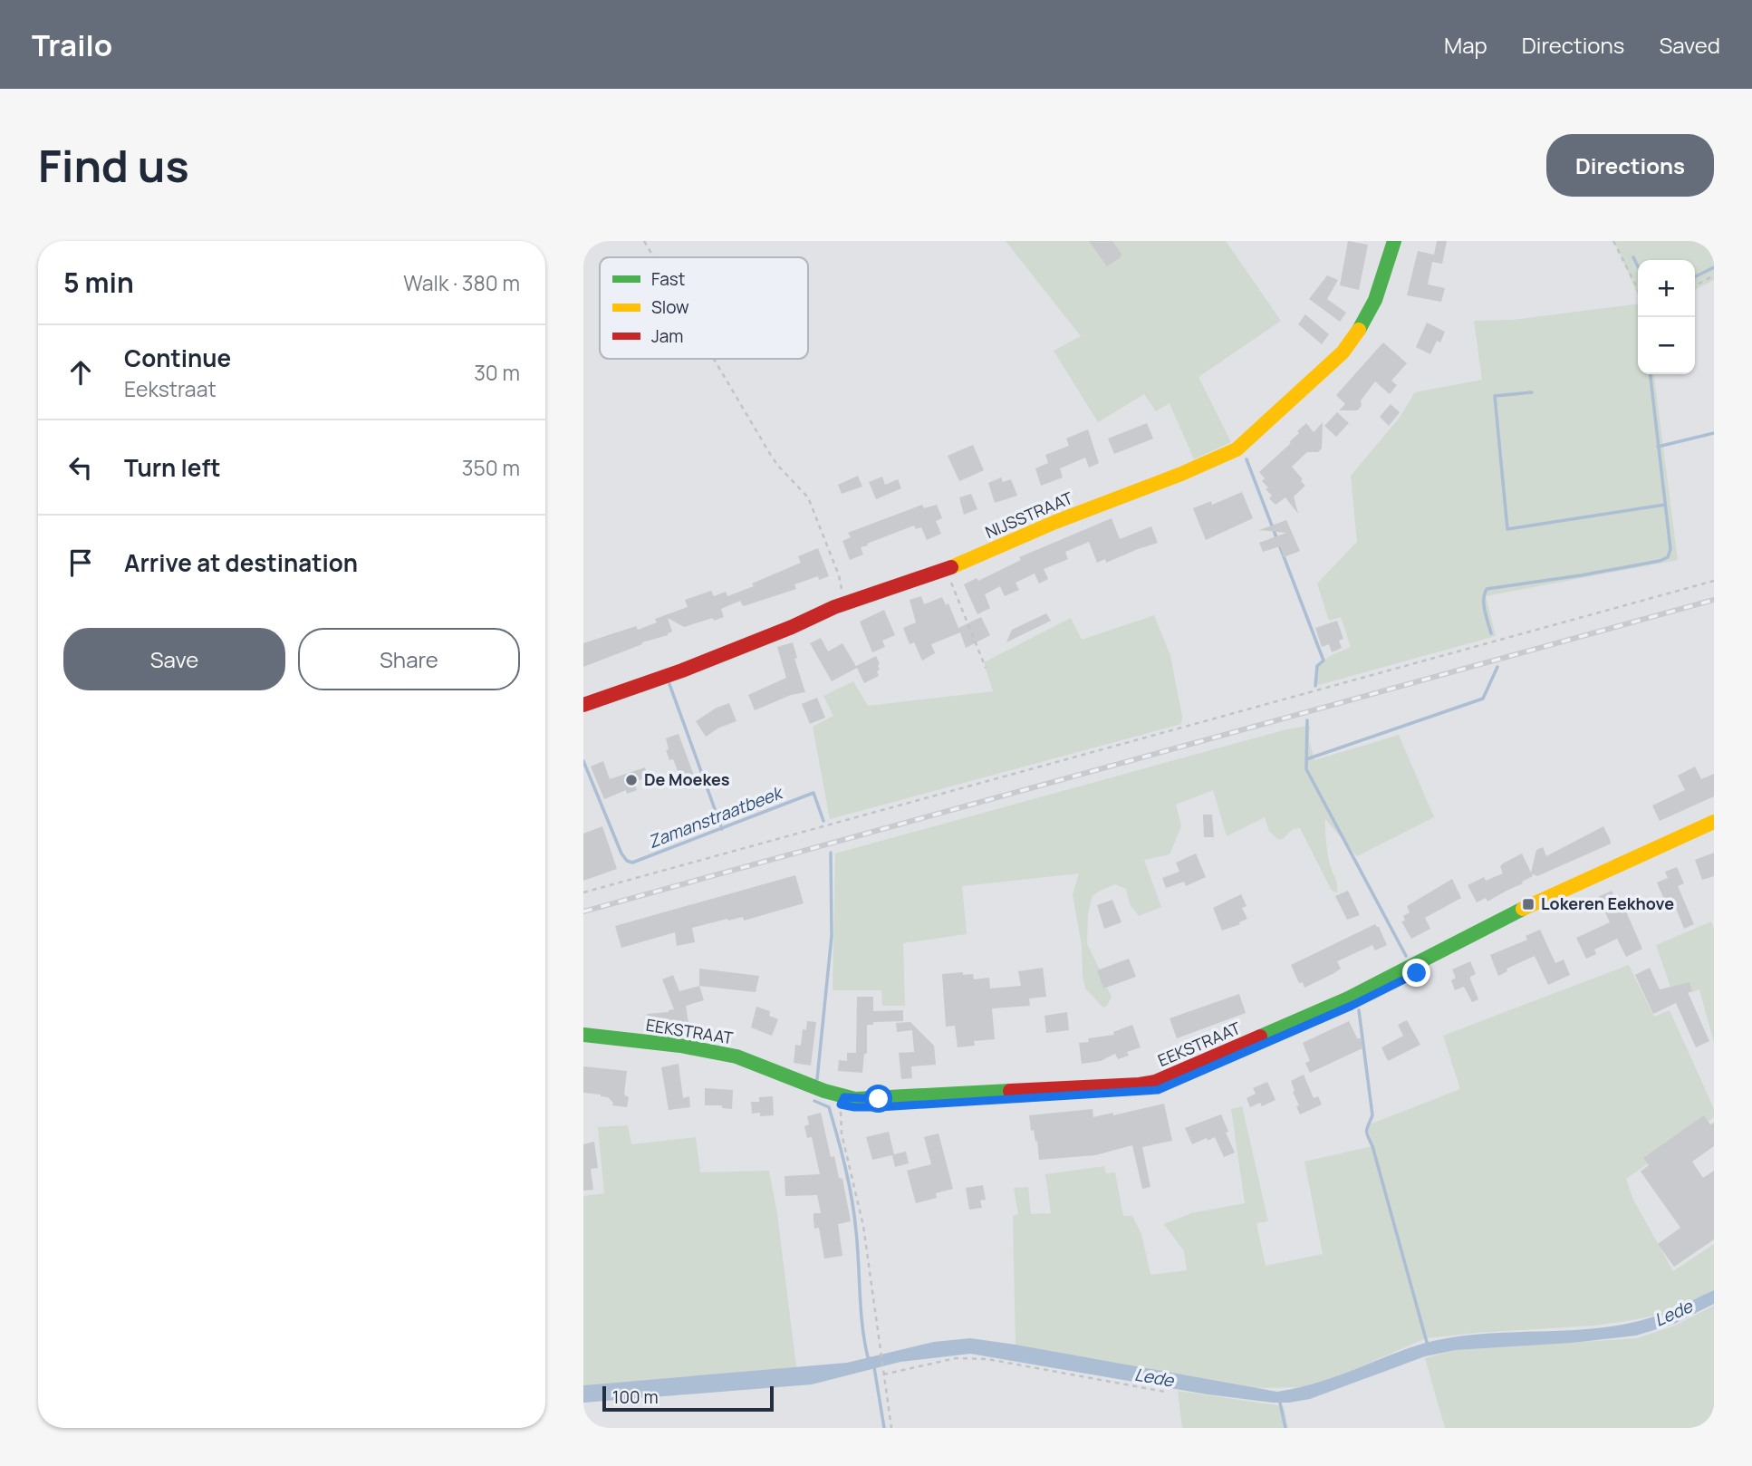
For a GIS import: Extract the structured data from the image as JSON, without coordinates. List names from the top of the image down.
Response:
{
  "streets": {
    "street": ["NIJSSTRAAT", "EEKSTRAAT"]
  },
  "water": ["Zamanstraatbeek", "Lede"],
  "places": {
    "other": ["De Moekes"],
    "transit": ["Lokeren Eekhove"]
  },
  "legend": ["Fast", "Slow", "Jam"],
  "scale_bar": "100 m",
  "page": {
    "header": "Trailo",
    "nav": ["Map", "Directions", "Saved"],
    "buttons": [
      "Directions",
      ["Save", "Share"]
    ],
    "title": "Find us",
    "heading": ["5 min", "Walk · 380 m"],
    "map_buttons": ["+", "−"],
    "list": [
      ["Continue", "Eekstraat", "30 m"],
      ["Turn left", "350 m"],
      "Arrive at destination"
    ],
    "scale": "100 m"
  }
}
